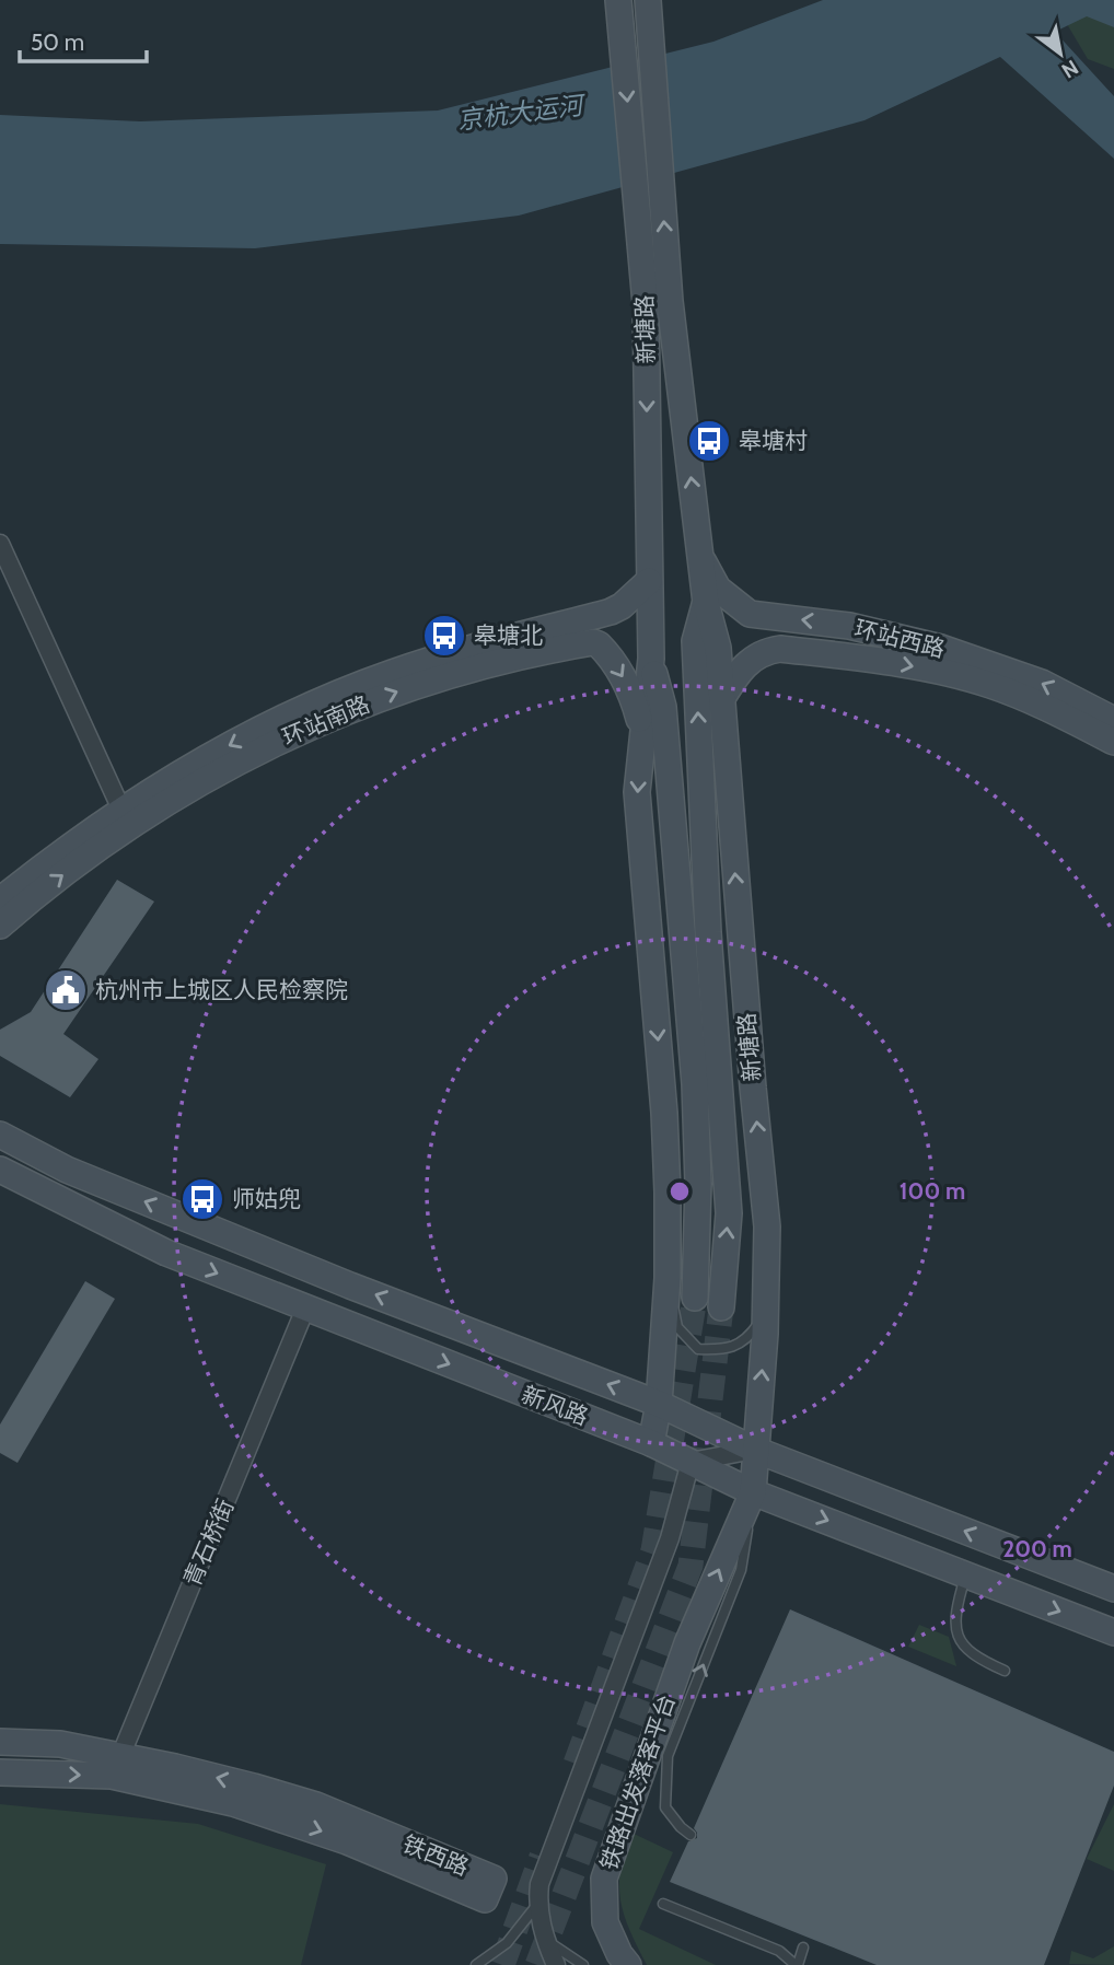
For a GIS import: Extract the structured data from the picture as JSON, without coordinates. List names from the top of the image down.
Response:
{
  "streets": {
    "main road": [
      "新塘路",
      "环站西路",
      "环站南路",
      "新风路",
      "铁路出发落客平台",
      "铁西路"
    ],
    "street": ["青石桥街"]
  },
  "crossings": [
    ["新塘路", "环站西路"],
    ["新塘路", "环站南路"],
    ["新塘路", "新风路"],
    ["新塘路", "铁路出发落客平台"],
    ["新风路", "青石桥街"],
    ["新风路", "铁路出发落客平台"],
    ["青石桥街", "铁西路"]
  ],
  "one_way": ["铁路出发落客平台"],
  "water": ["京杭大运河"],
  "places": {
    "bus stop": ["皋塘村", "皋塘北", "师姑兜"],
    "public building": ["杭州市上城区人民检察院"]
  },
  "scale_bar": "50 m",
  "north": "bottom right",
  "rings": ["100 m", "200 m"]
}
